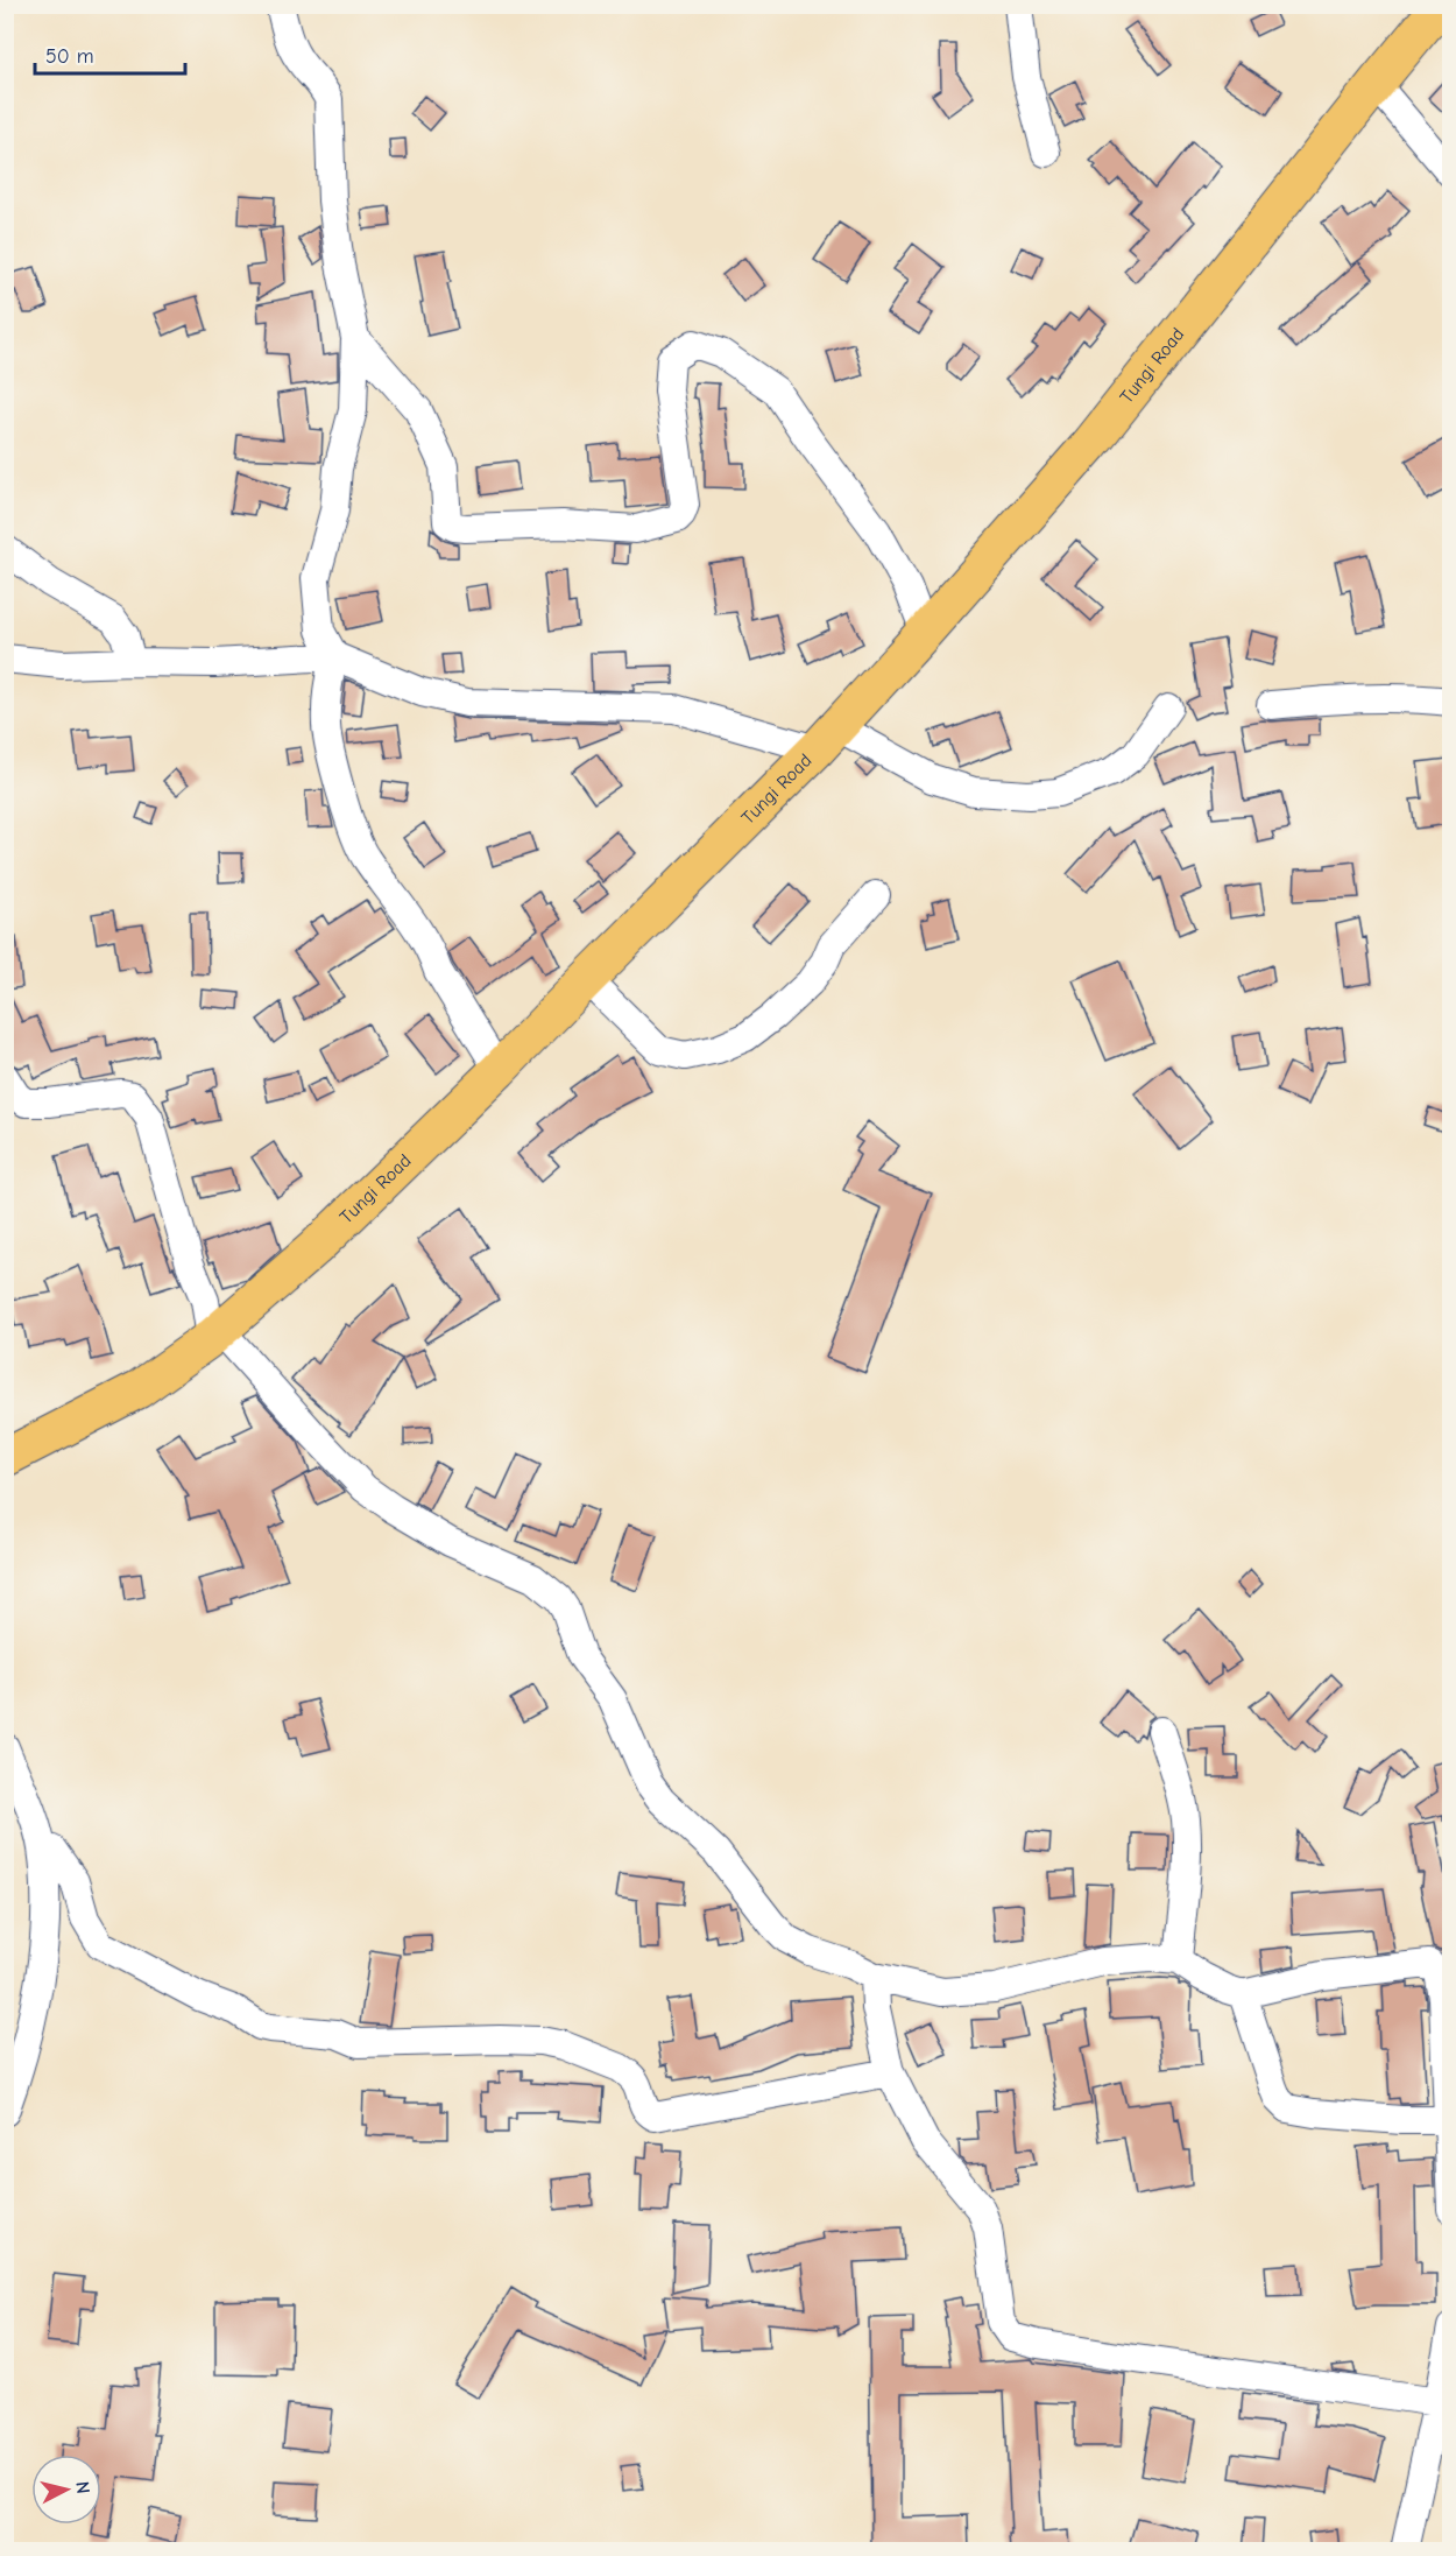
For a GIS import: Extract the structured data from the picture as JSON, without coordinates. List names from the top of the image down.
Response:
{
  "streets": {
    "main road": ["Tungi Road"]
  },
  "scale_bar": "50 m",
  "north": "right"
}
